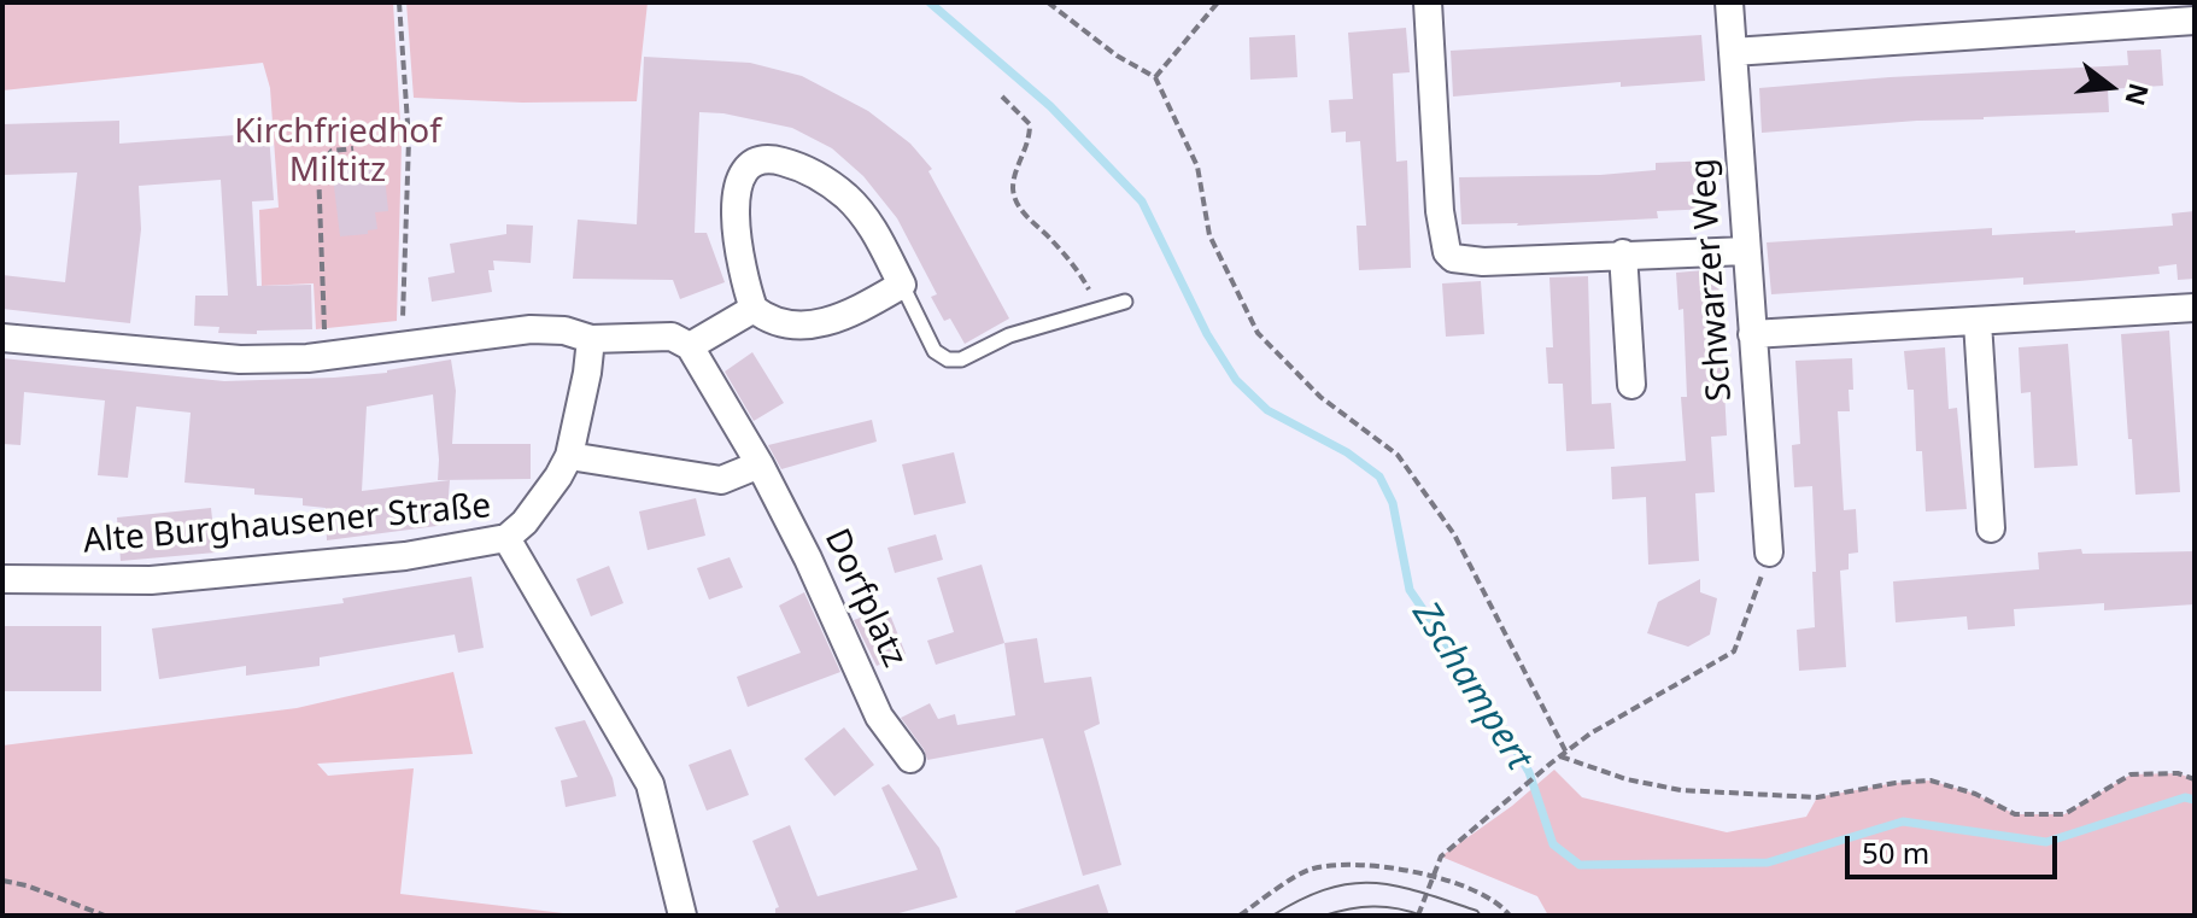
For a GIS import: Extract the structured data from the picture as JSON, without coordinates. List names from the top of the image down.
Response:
{
  "streets": {
    "street": ["Schwarzer Weg", "Alte Burghausener Straße", "Dorfplatz"]
  },
  "water": ["Zschampert"],
  "parks": ["Kirchfriedhof Miltitz"],
  "scale_bar": "50 m",
  "north": "right"
}
